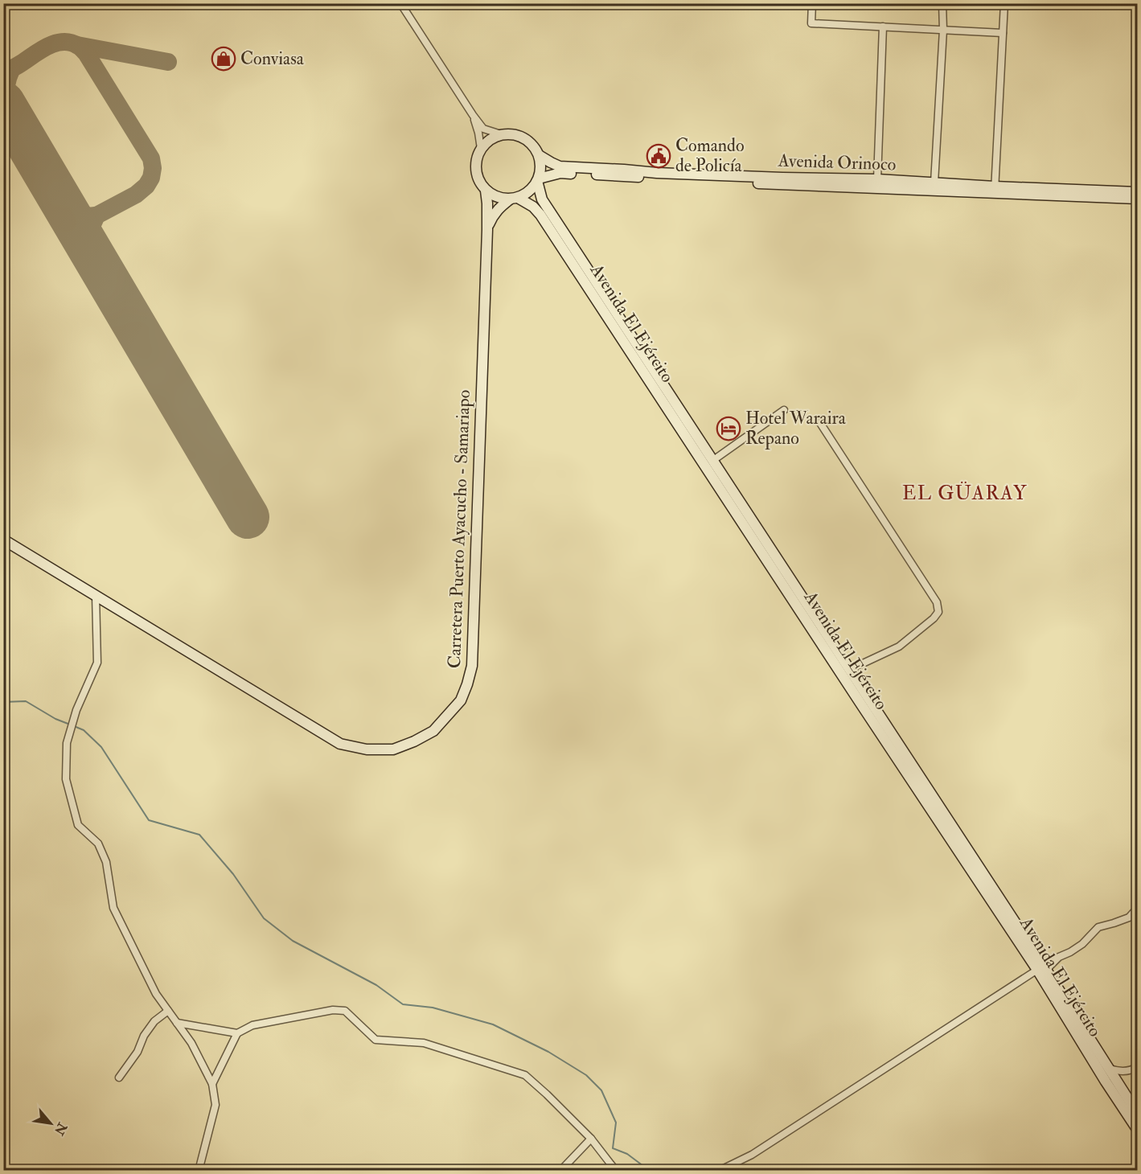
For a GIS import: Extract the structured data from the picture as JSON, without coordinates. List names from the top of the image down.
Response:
{
  "streets": {
    "street": ["Avenida Orinoco", "Avenida El Ejército", "Carretera Puerto Ayacucho - Samariapo"]
  },
  "crossings": [
    ["Avenida Orinoco", "Avenida El Ejército"],
    ["Avenida Orinoco", "Carretera Puerto Ayacucho - Samariapo"],
    ["Avenida El Ejército", "Carretera Puerto Ayacucho - Samariapo"]
  ],
  "districts": ["EL GÜARAY"],
  "places": {
    "shop": ["Conviasa"],
    "public building": ["Comando de Policía"],
    "hotel": ["Hotel Waraira Repano"]
  },
  "north": "bottom right"
}
